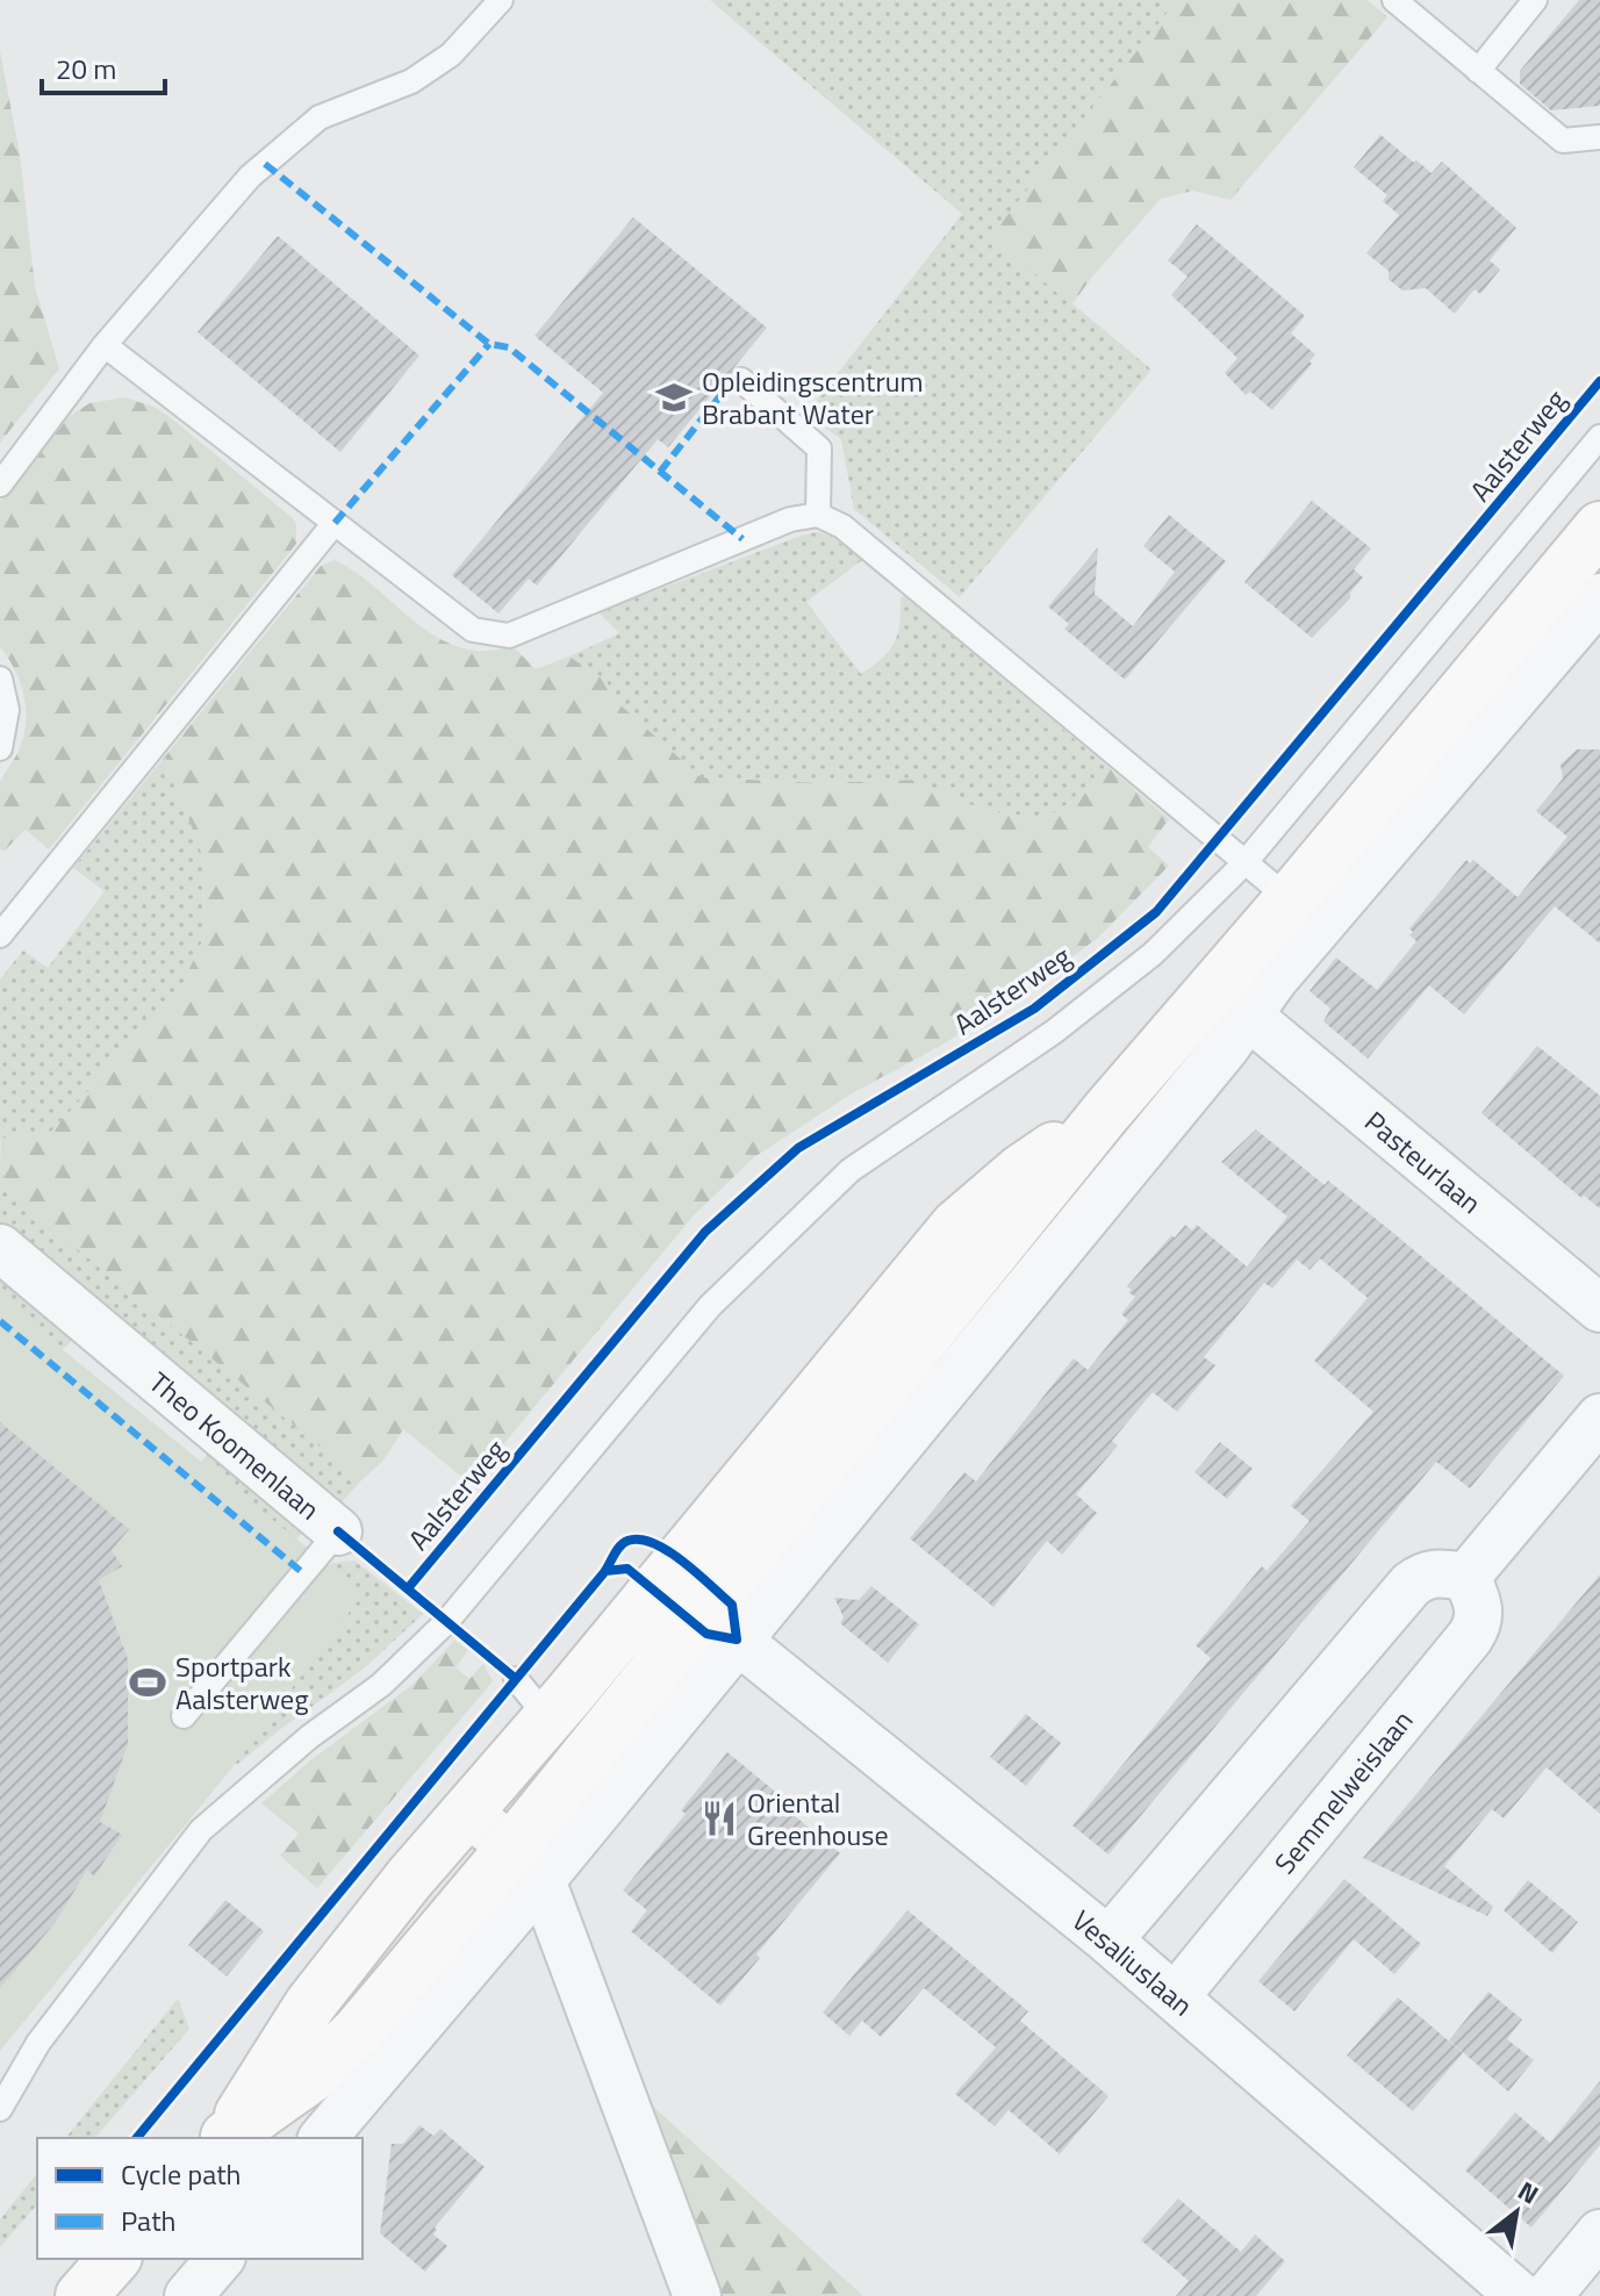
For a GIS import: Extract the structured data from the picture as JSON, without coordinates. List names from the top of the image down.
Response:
{
  "streets": {
    "street": [
      "Pasteurlaan",
      "Theo Koomenlaan",
      "Semmelweislaan",
      "Vesaliuslaan"
    ],
    "lane": ["Aalsterweg"]
  },
  "crossings": [
    ["Semmelweislaan", "Vesaliuslaan"]
  ],
  "places": {
    "school or university": ["Opleidingscentrum Brabant Water"],
    "sports": ["Sportpark Aalsterweg"],
    "restaurant": ["Oriental Greenhouse"]
  },
  "legend": ["Cycle path", "Path"],
  "scale_bar": "20 m",
  "north": "top right"
}
